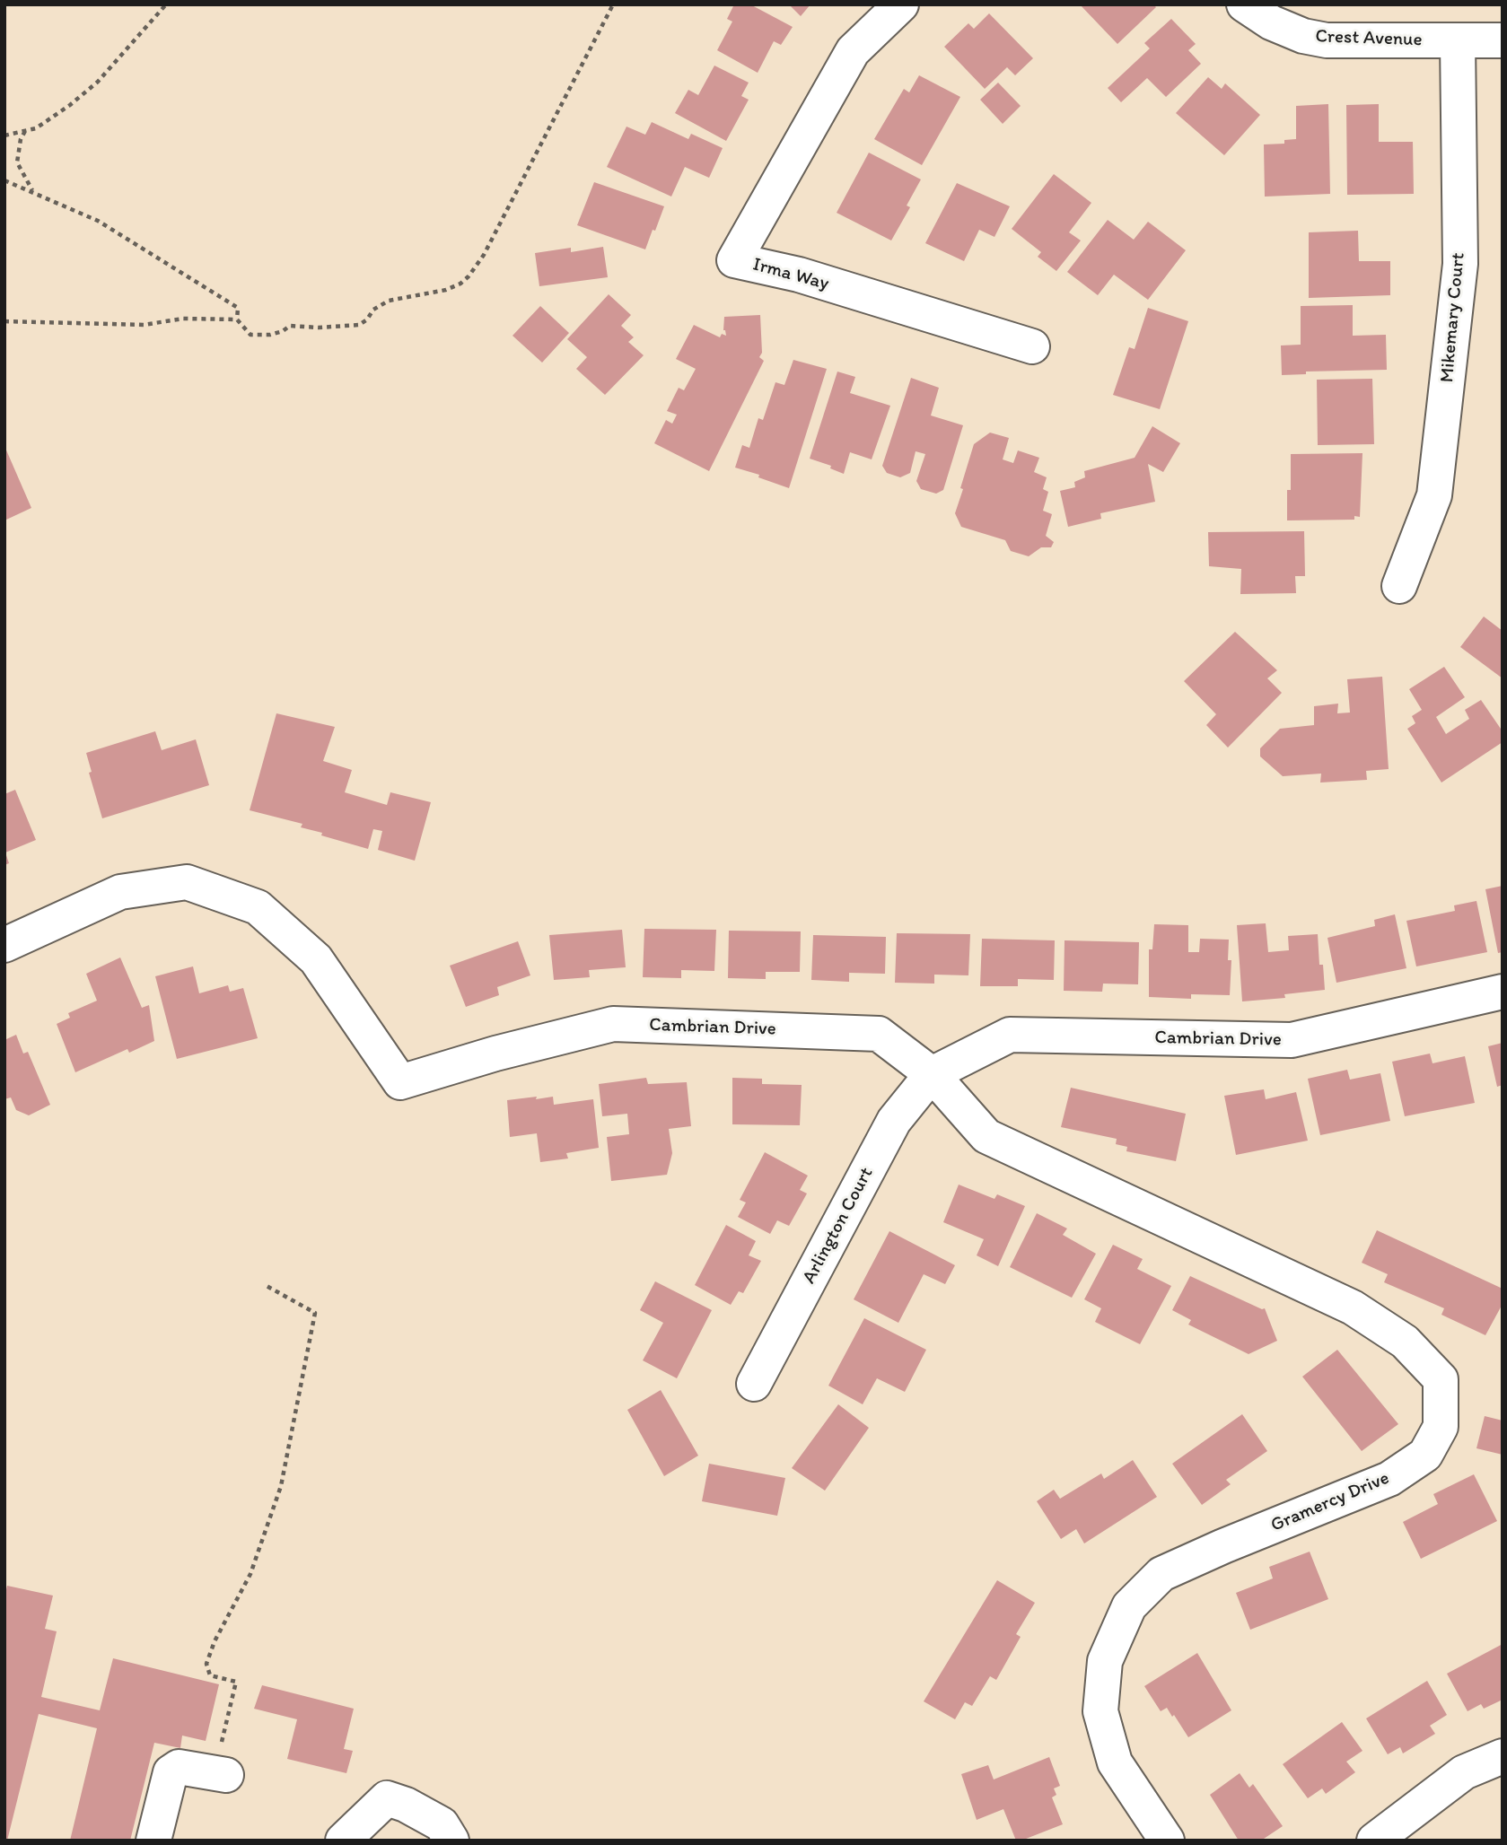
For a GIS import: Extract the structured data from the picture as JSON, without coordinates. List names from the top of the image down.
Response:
{
  "streets": {
    "street": [
      "Crest Avenue",
      "Irma Way",
      "Mikemary Court",
      "Cambrian Drive",
      "Arlington Court",
      "Gramercy Drive"
    ]
  },
  "crossings": [
    ["Crest Avenue", "Mikemary Court"],
    ["Cambrian Drive", "Arlington Court"],
    ["Cambrian Drive", "Gramercy Drive"],
    ["Arlington Court", "Gramercy Drive"]
  ]
}
